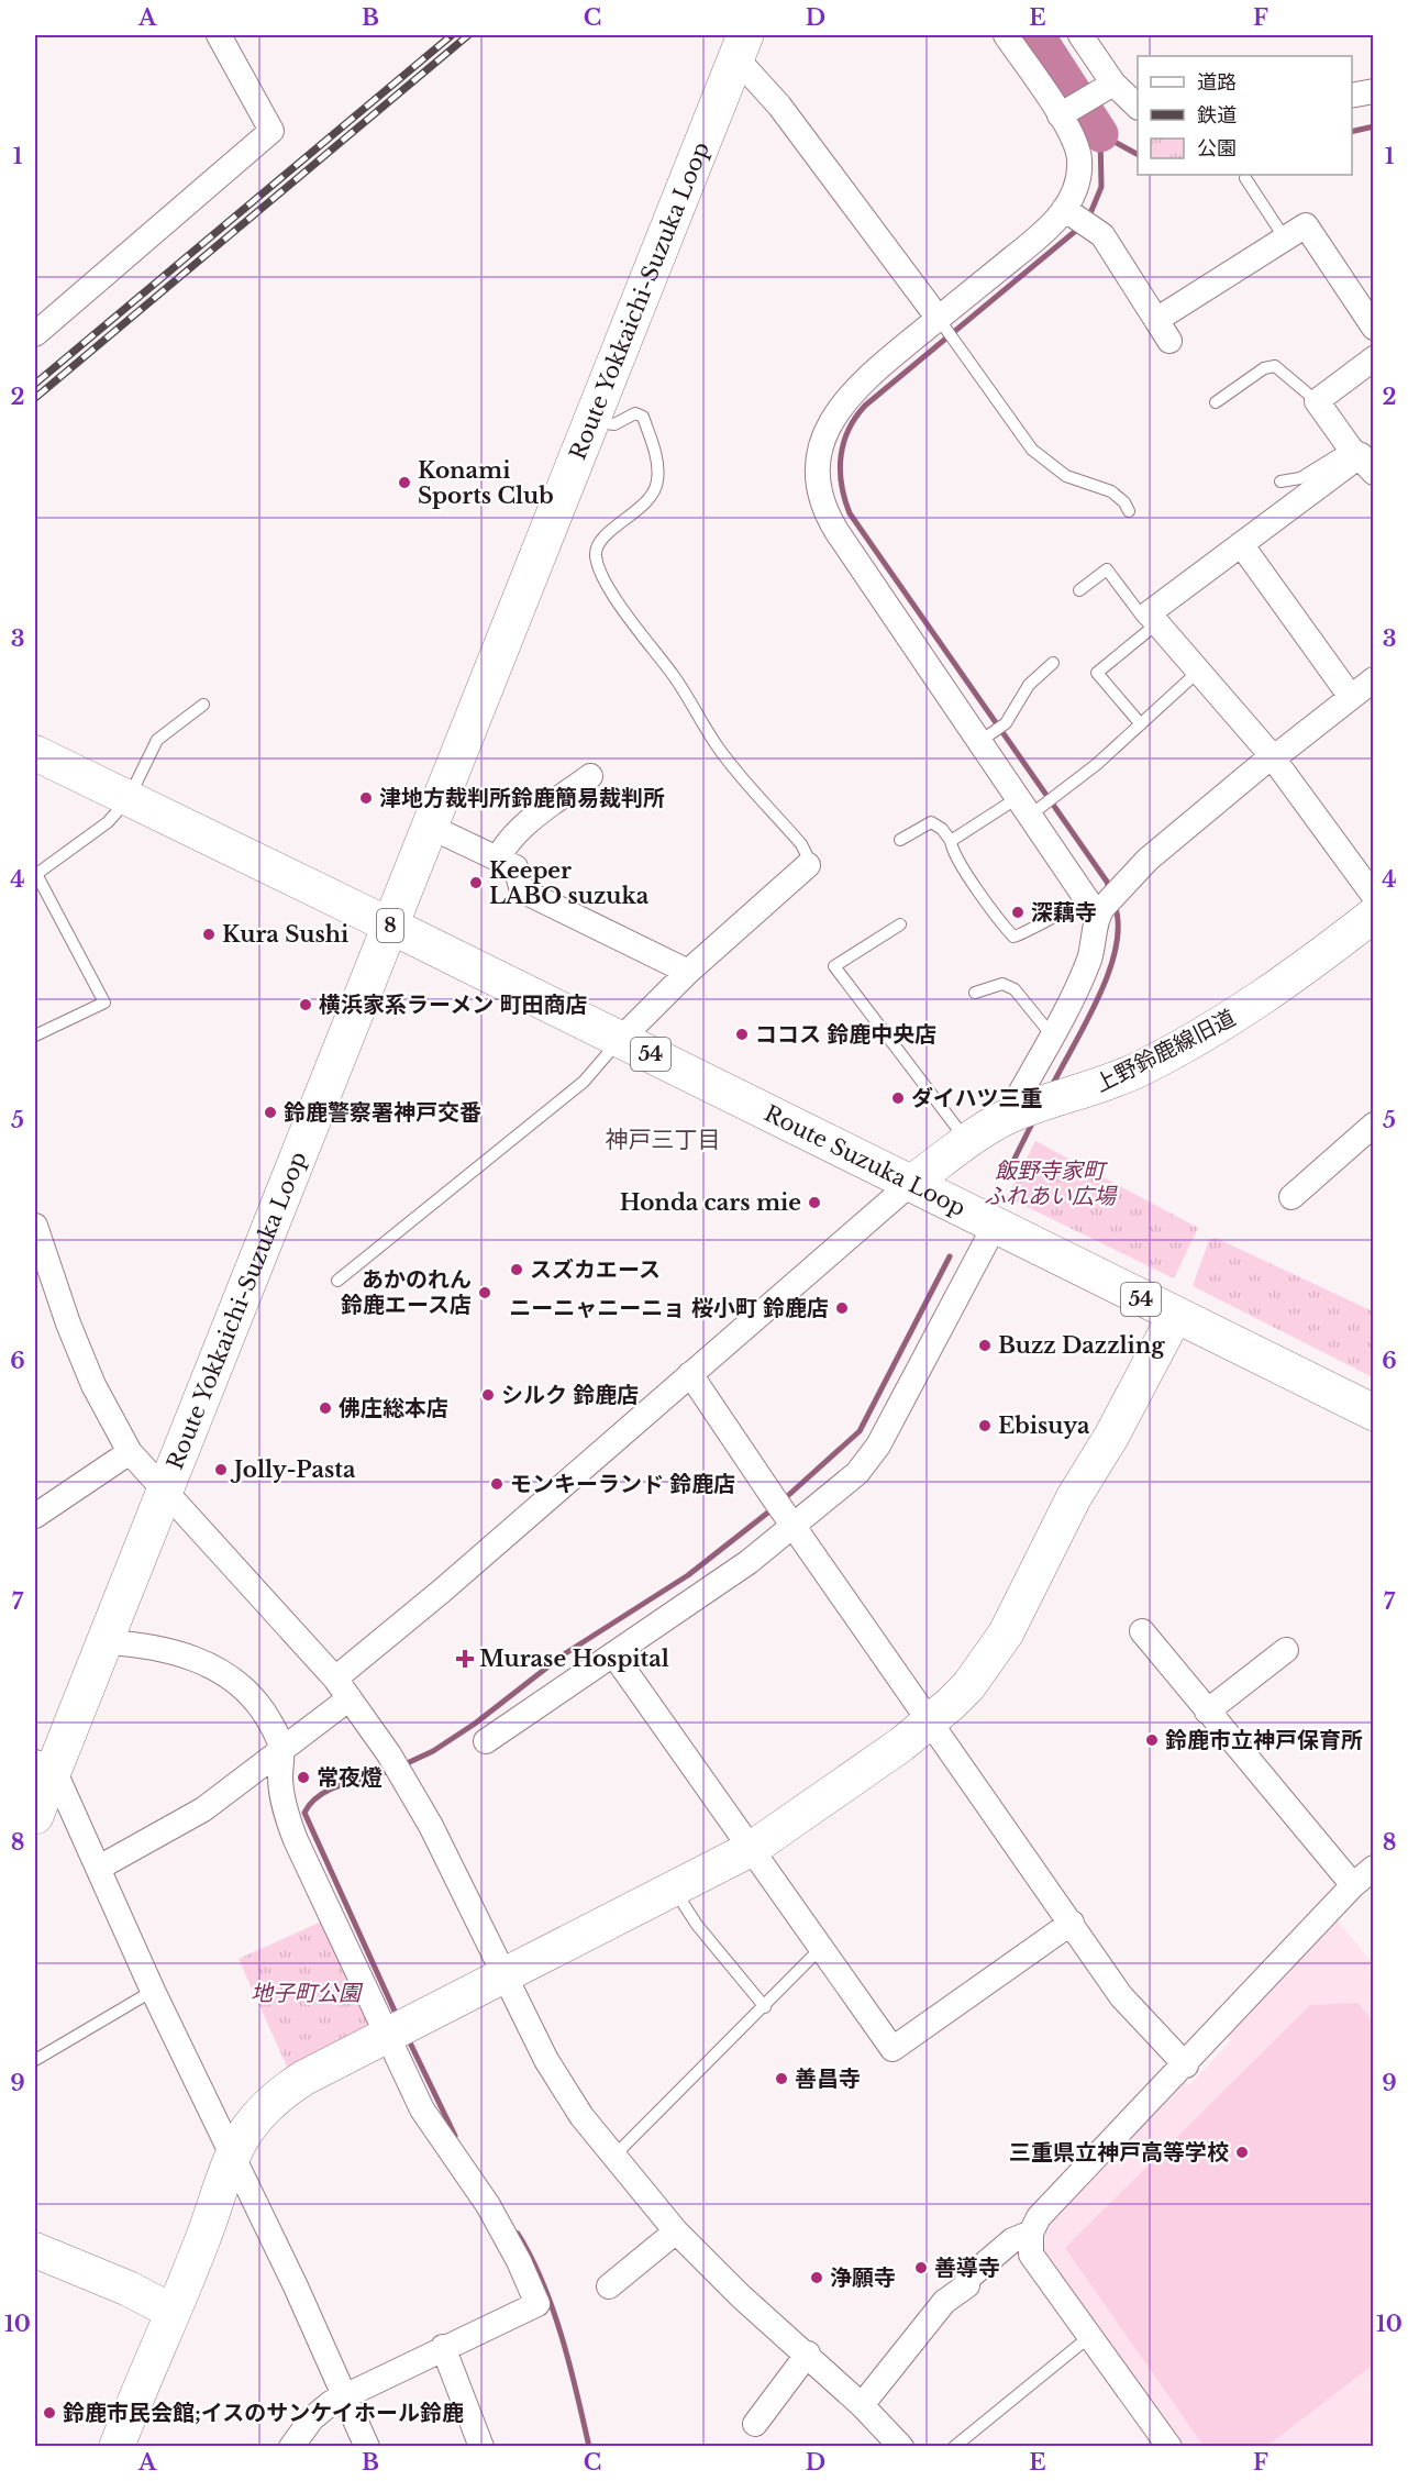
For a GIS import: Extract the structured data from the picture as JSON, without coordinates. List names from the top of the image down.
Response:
{
  "streets": {
    "main road": [
      "Route Yokkaichi-Suzuka Loop",
      "8",
      "54",
      "Route Suzuka Loop"
    ],
    "street": ["上野鈴鹿線旧道"]
  },
  "crossings": [
    ["Route Yokkaichi-Suzuka Loop", "Route Suzuka Loop"],
    ["上野鈴鹿線旧道", "Route Suzuka Loop"]
  ],
  "districts": ["神戸三丁目"],
  "parks": ["飯野寺家町 ふれあい広場", "地子町公園"],
  "places": {
    "other": [
      "Konami Sports Club",
      "津地方裁判所鈴鹿簡易裁判所",
      "Keeper LABO suzuka",
      "深藕寺",
      "Kura Sushi",
      "横浜家系ラーメン 町田商店",
      "ココス 鈴鹿中央店",
      "ダイハツ三重",
      "鈴鹿警察署神戸交番",
      "Honda cars mie",
      "スズカエース",
      "あかのれん 鈴鹿エース店",
      "ニーニャニーニョ 桜小町 鈴鹿店",
      "Buzz Dazzling",
      "シルク 鈴鹿店",
      "佛庄総本店",
      "Ebisuya",
      "Jolly-Pasta",
      "モンキーランド 鈴鹿店",
      "鈴鹿市立神戸保育所",
      "常夜燈",
      "善昌寺",
      "三重県立神戸高等学校",
      "善導寺",
      "浄願寺",
      "鈴鹿市民会館;イスのサンケイホール鈴鹿"
    ],
    "health": ["Murase Hospital"]
  },
  "legend": ["道路", "鉄道", "公園"],
  "grid": {
    "columns": [
      "A",
      "B",
      "C",
      "D",
      "E",
      "F"
    ],
    "rows": [
      "1",
      "2",
      "3",
      "4",
      "5",
      "6",
      "7",
      "8",
      "9",
      "10"
    ]
  }
}
